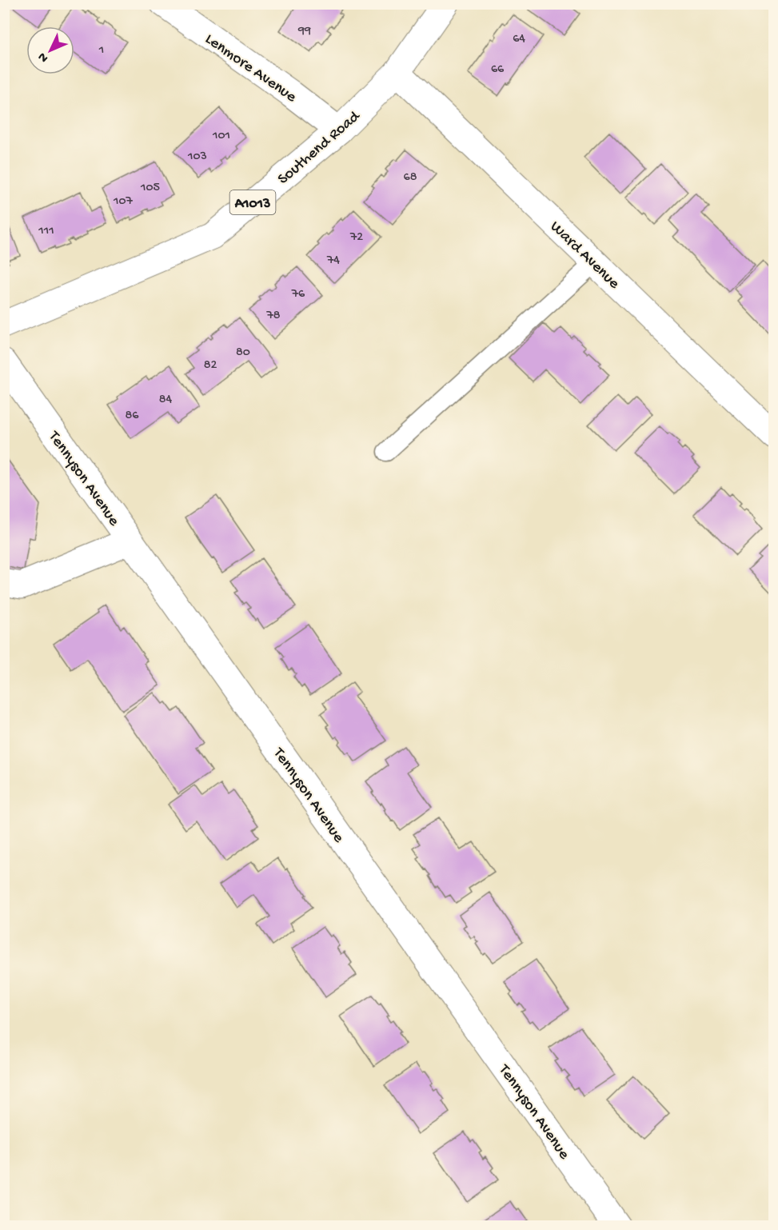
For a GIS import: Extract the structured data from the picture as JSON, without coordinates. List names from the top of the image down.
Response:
{
  "streets": {
    "street": [
      "Lenmore Avenue",
      "Southend Road",
      "A1013",
      "Ward Avenue",
      "Tennyson Avenue"
    ]
  },
  "crossings": [
    ["Lenmore Avenue", "Southend Road"],
    ["Southend Road", "Ward Avenue"]
  ],
  "house_numbers": [
    "99",
    "64",
    "1",
    "66",
    "101",
    "103",
    "68",
    "105",
    "107",
    "111",
    "72",
    "74",
    "76",
    "78",
    "80",
    "82",
    "84",
    "86"
  ],
  "north": "bottom left"
}
